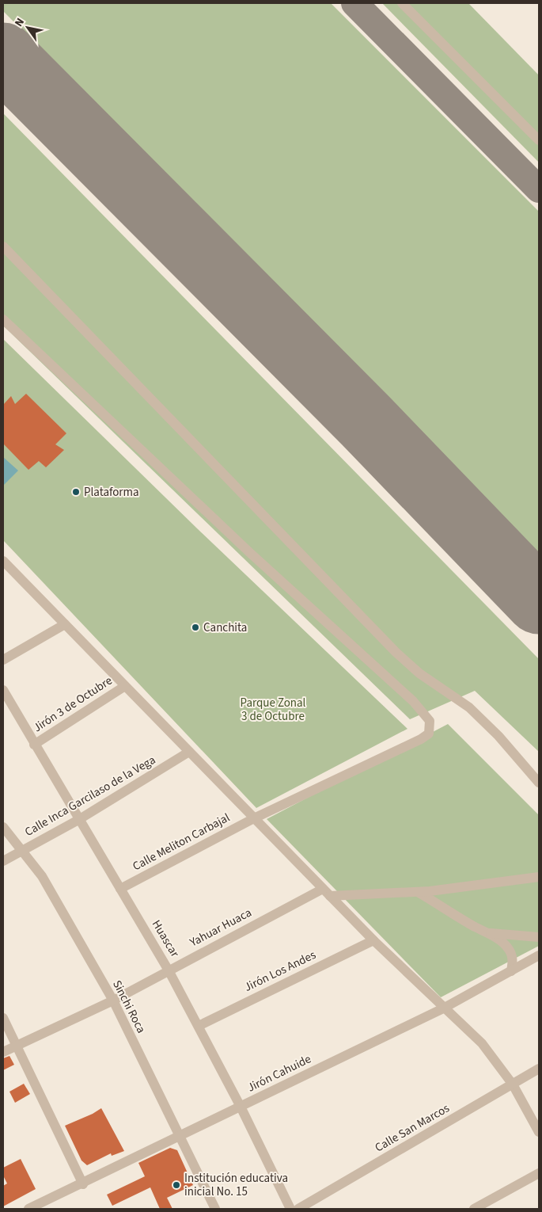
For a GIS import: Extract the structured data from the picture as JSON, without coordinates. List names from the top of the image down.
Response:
{
  "streets": {
    "street": [
      "Jirón 3 de Octubre",
      "Calle Inca Garcilaso de la Vega",
      "Calle Meliton Carbajal",
      "Yahuar Huaca",
      "Huascar",
      "Jirón Los Andes",
      "Sinchi Roca",
      "Jirón Cahuide",
      "Calle San Marcos"
    ]
  },
  "crossings": [
    ["Jirón 3 de Octubre", "Huascar"],
    ["Calle Inca Garcilaso de la Vega", "Huascar"],
    ["Calle Inca Garcilaso de la Vega", "Sinchi Roca"],
    ["Calle Meliton Carbajal", "Huascar"],
    ["Yahuar Huaca", "Huascar"],
    ["Yahuar Huaca", "Sinchi Roca"],
    ["Huascar", "Jirón Los Andes"],
    ["Huascar", "Jirón Cahuide"],
    ["Sinchi Roca", "Jirón Cahuide"]
  ],
  "parks": ["Parque Zonal 3 de Octubre"],
  "places": ["Plataforma", "Canchita", "Institución educativa inicial No. 15"],
  "north": "top left"
}
